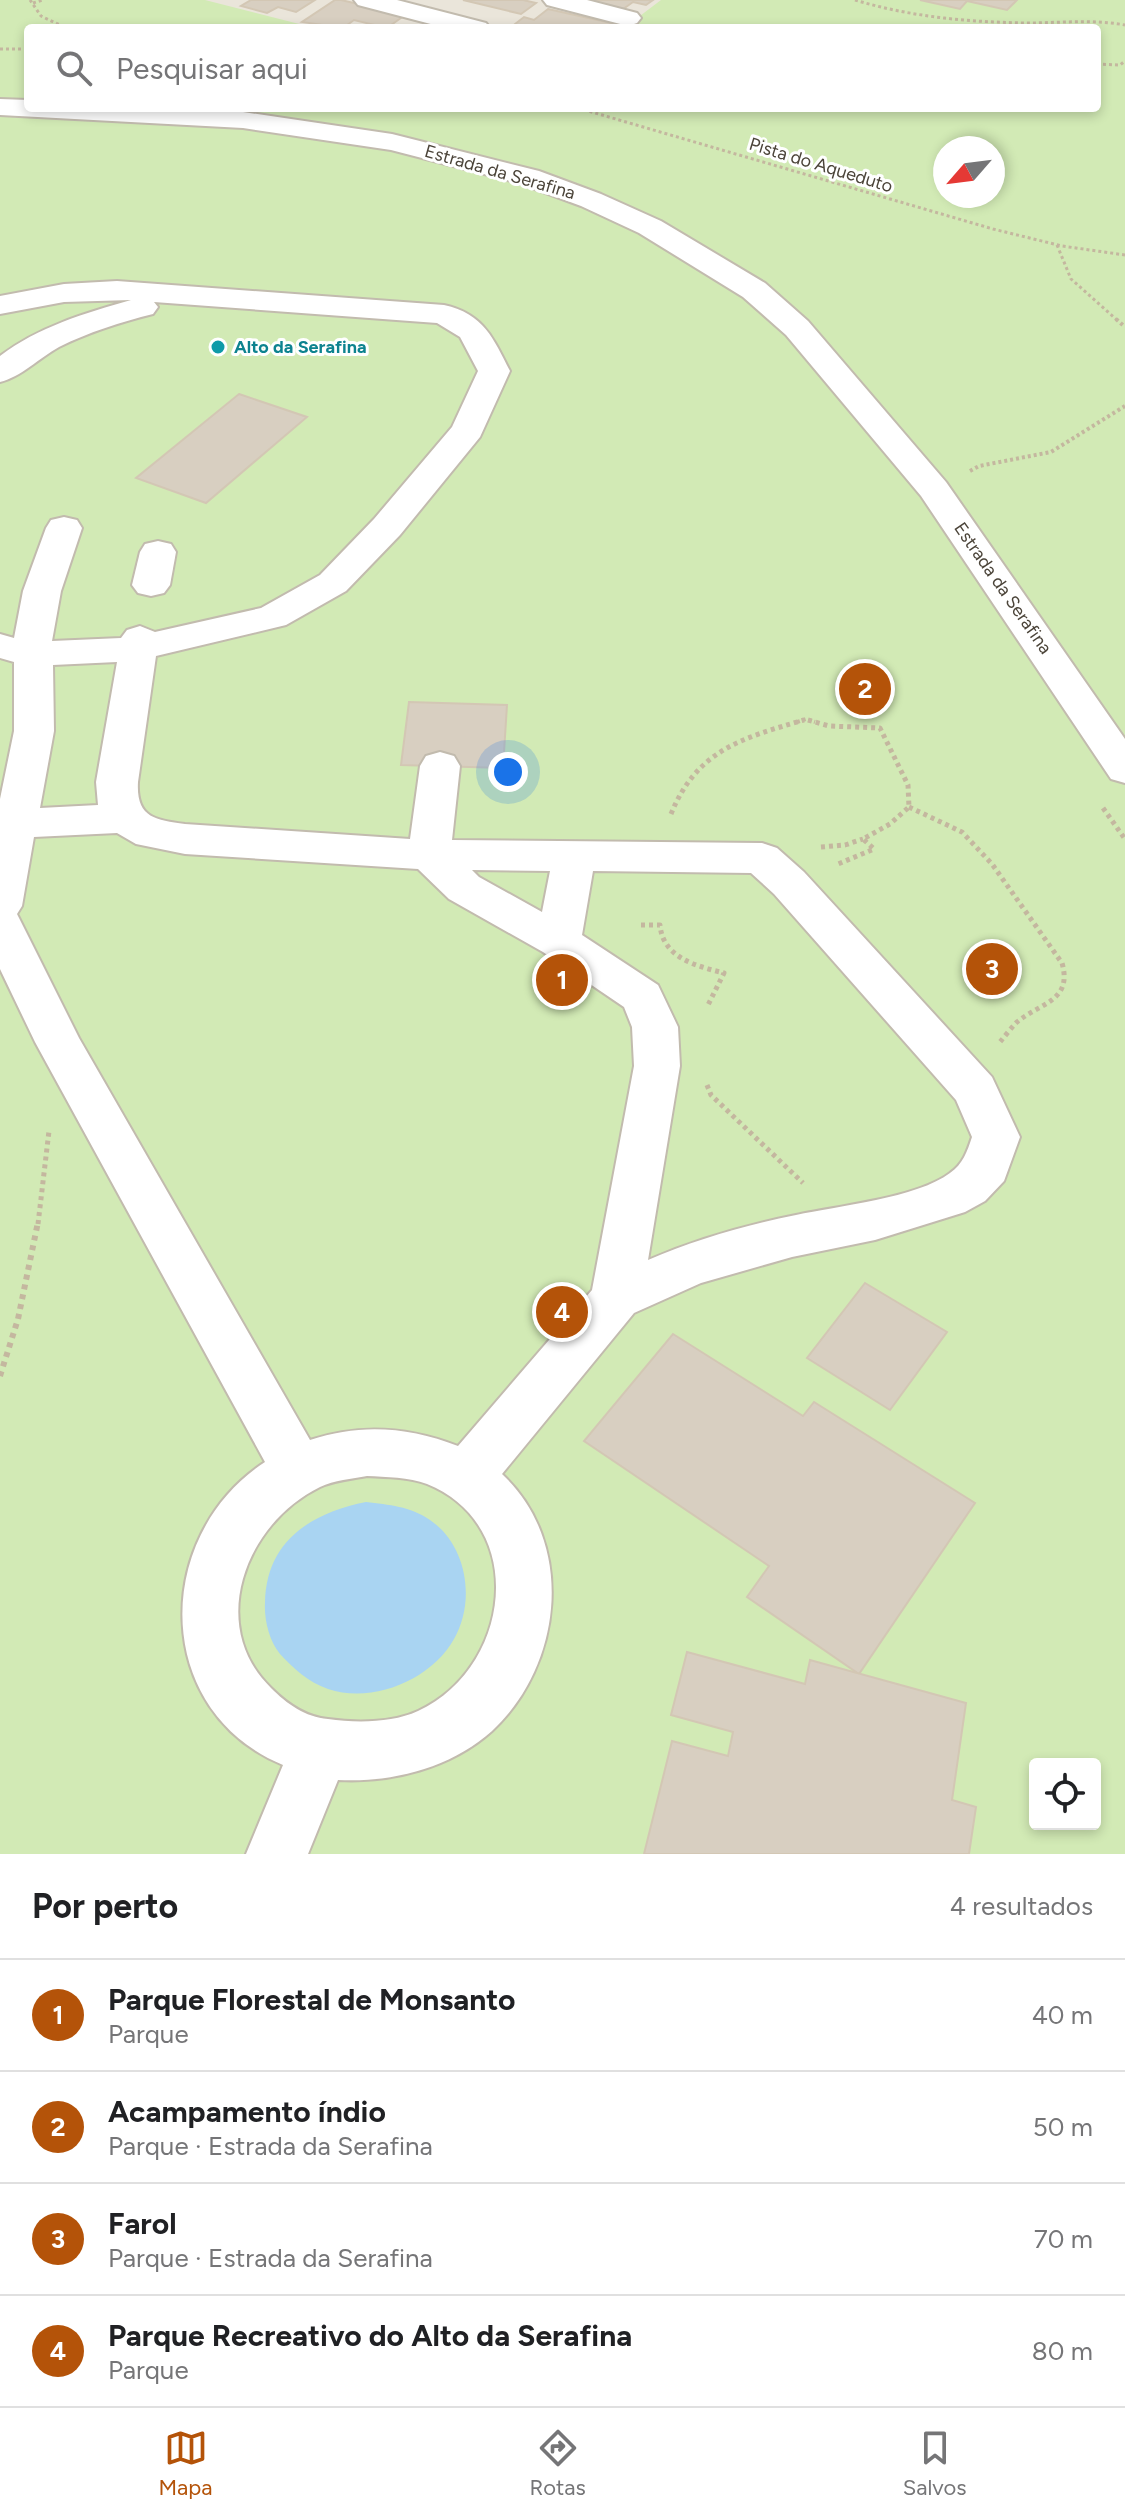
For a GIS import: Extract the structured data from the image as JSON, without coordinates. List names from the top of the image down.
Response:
{
  "streets": {
    "street": ["Estrada da Serafina"],
    "path": ["Pista do Aqueduto"]
  },
  "places": ["Alto da Serafina"],
  "north": "bottom left",
  "page": {
    "search": "Pesquisar aqui",
    "pins": [
      "2",
      "3",
      "1",
      "4"
    ],
    "heading": ["Por perto", "4 resultados"],
    "list": [
      {
        "mark": "1",
        "name": "Parque Florestal de Monsanto",
        "note": "Parque",
        "value": "40 m"
      },
      {
        "mark": "2",
        "name": "Acampamento índio",
        "note": "Parque · Estrada da Serafina",
        "value": "50 m"
      },
      {
        "mark": "3",
        "name": "Farol",
        "note": "Parque · Estrada da Serafina",
        "value": "70 m"
      },
      {
        "mark": "4",
        "name": "Parque Recreativo do Alto da Serafina",
        "note": "Parque",
        "value": "80 m"
      }
    ],
    "nav": ["Mapa", "Rotas", "Salvos"]
  }
}
